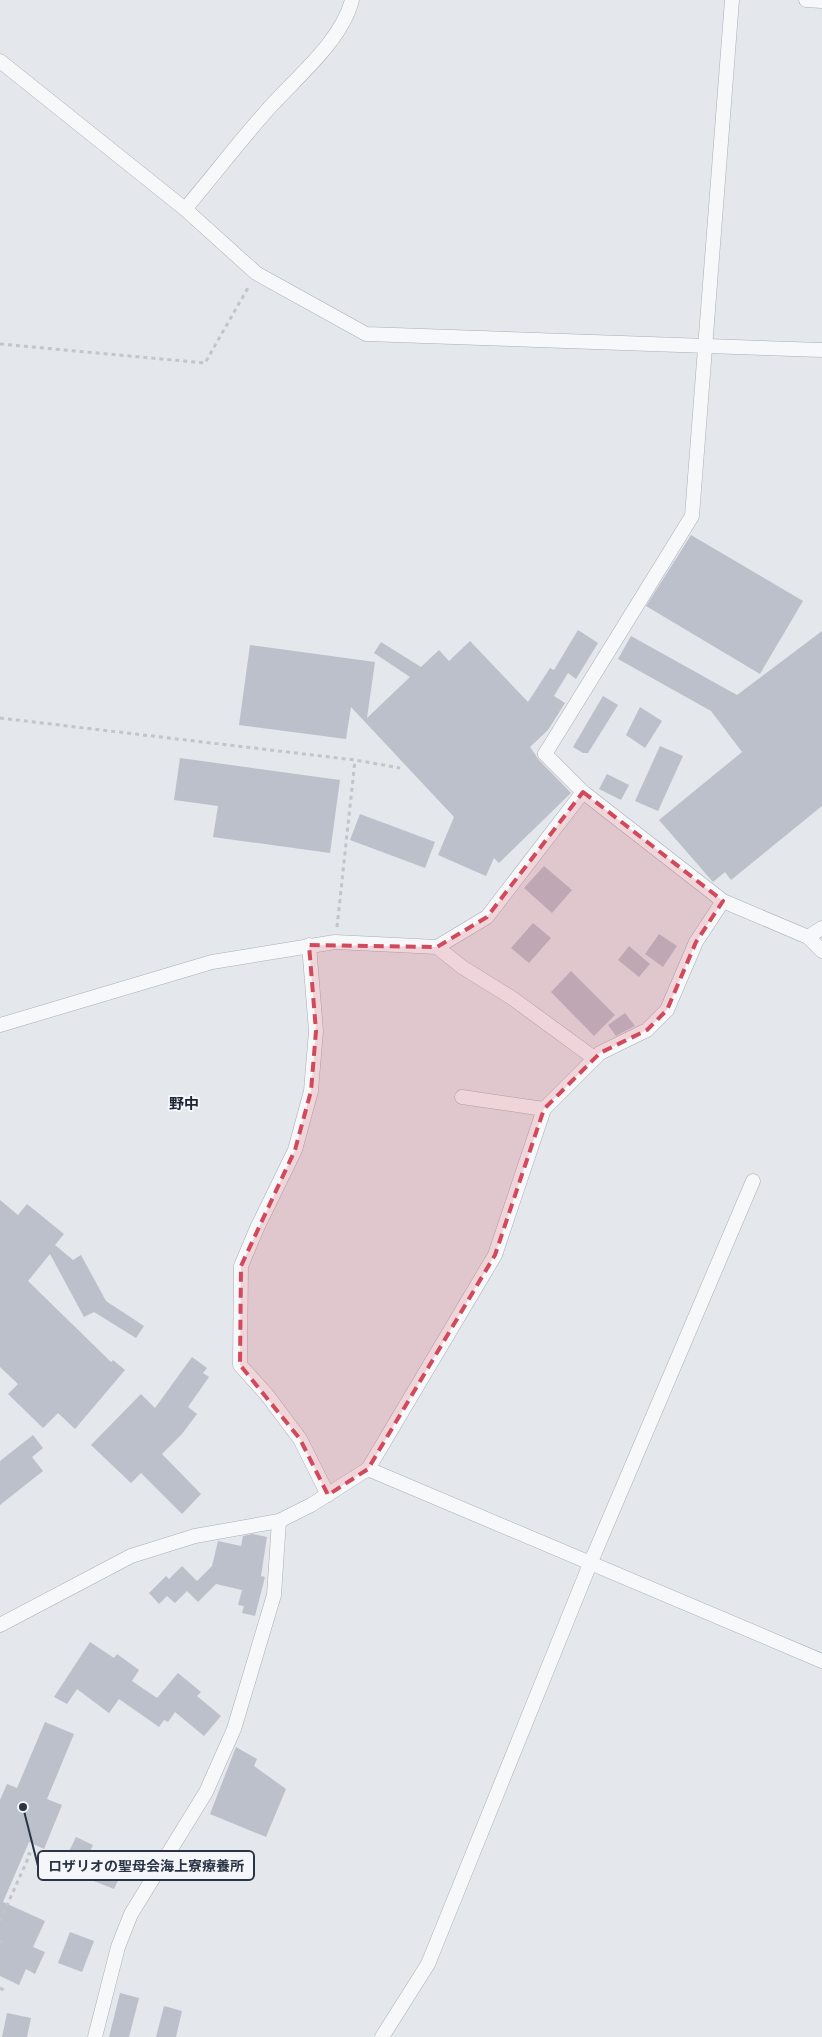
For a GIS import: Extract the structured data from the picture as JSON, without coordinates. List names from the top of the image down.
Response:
{
  "districts": ["野中"],
  "places": ["ロザリオの聖母会海上寮療養所"]
}
